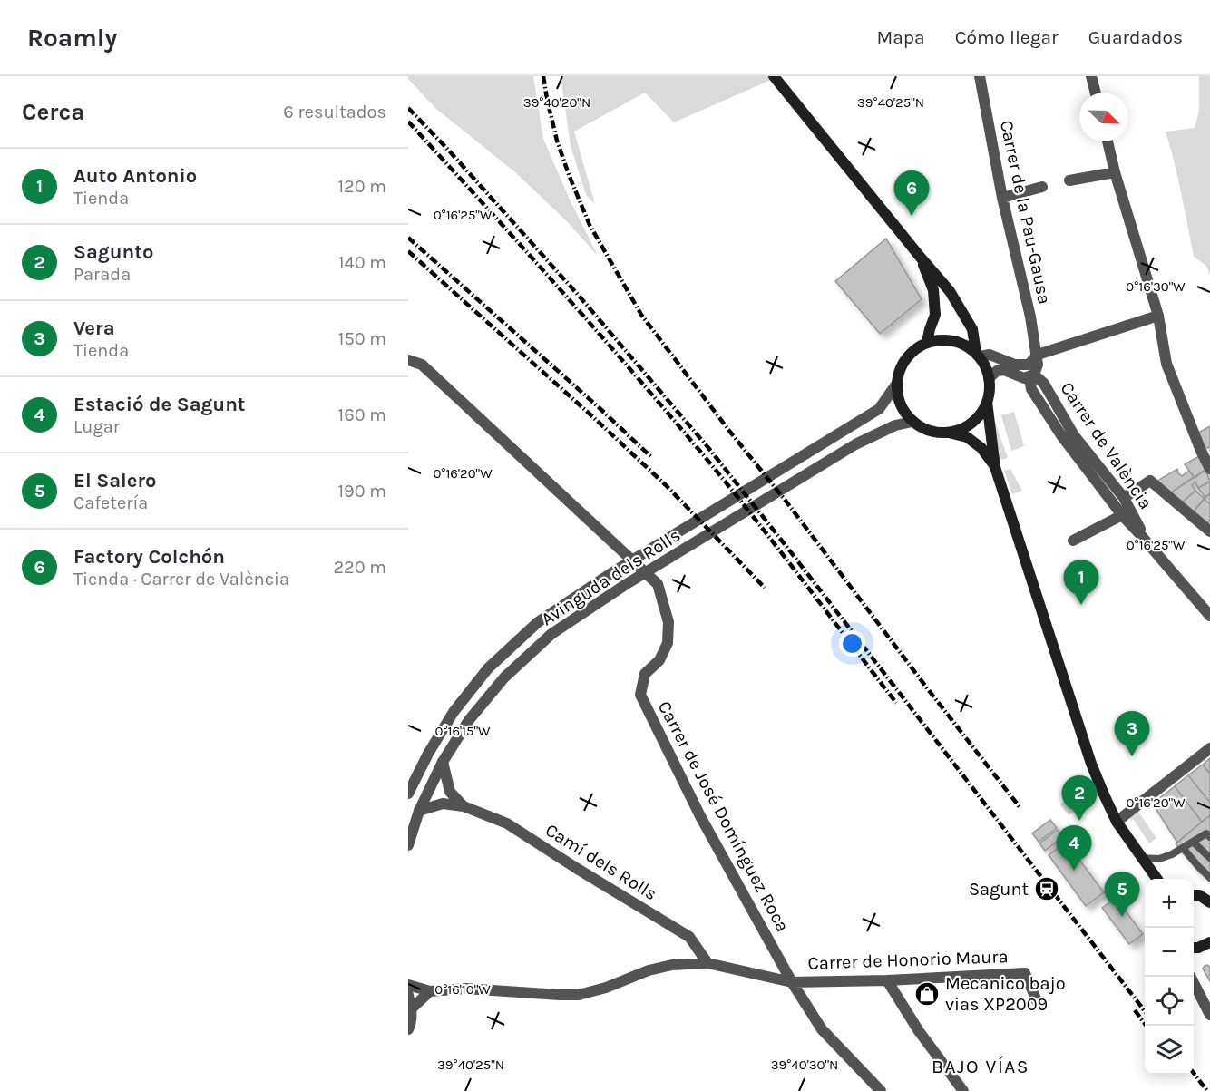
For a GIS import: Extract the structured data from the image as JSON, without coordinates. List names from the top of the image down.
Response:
{
  "streets": {
    "street": [
      "Carrer de la Pau-Gausa",
      "Carrer de València",
      "Avinguda dels Rolls",
      "Carrer de José Domínguez Roca",
      "Camí dels Rolls",
      "Carrer de Honorio Maura"
    ]
  },
  "crossings": [
    ["Carrer de José Domínguez Roca", "Carrer de Honorio Maura"],
    ["Camí dels Rolls", "Carrer de Honorio Maura"]
  ],
  "districts": ["BAJO VÍAS"],
  "places": {
    "station": ["Sagunt"],
    "shop": ["Mecanico bajo vias XP2009"]
  },
  "north": "bottom right",
  "page": {
    "header": "Roamly",
    "nav": ["Mapa", "Cómo llegar", "Guardados"],
    "heading": ["Cerca", "6 resultados"],
    "list": [
      {
        "mark": "1",
        "name": "Auto Antonio",
        "note": "Tienda",
        "value": "120 m"
      },
      {
        "mark": "2",
        "name": "Sagunto",
        "note": "Parada",
        "value": "140 m"
      },
      {
        "mark": "3",
        "name": "Vera",
        "note": "Tienda",
        "value": "150 m"
      },
      {
        "mark": "4",
        "name": "Estació de Sagunt",
        "note": "Lugar",
        "value": "160 m"
      },
      {
        "mark": "5",
        "name": "El Salero",
        "note": "Cafetería",
        "value": "190 m"
      },
      {
        "mark": "6",
        "name": "Factory Colchón",
        "note": "Tienda · Carrer de València",
        "value": "220 m"
      }
    ],
    "pins": [
      "6",
      "1",
      "3",
      "2",
      "4",
      "5"
    ],
    "map_buttons": ["+", "−"]
  },
  "coordinates": [
    "39°40'20\"N",
    "39°40'25\"N",
    "0°16'25\"W",
    "0°16'30\"W",
    "0°16'20\"W",
    "0°16'15\"W",
    "0°16'10\"W",
    "39°40'30\"N"
  ]
}
